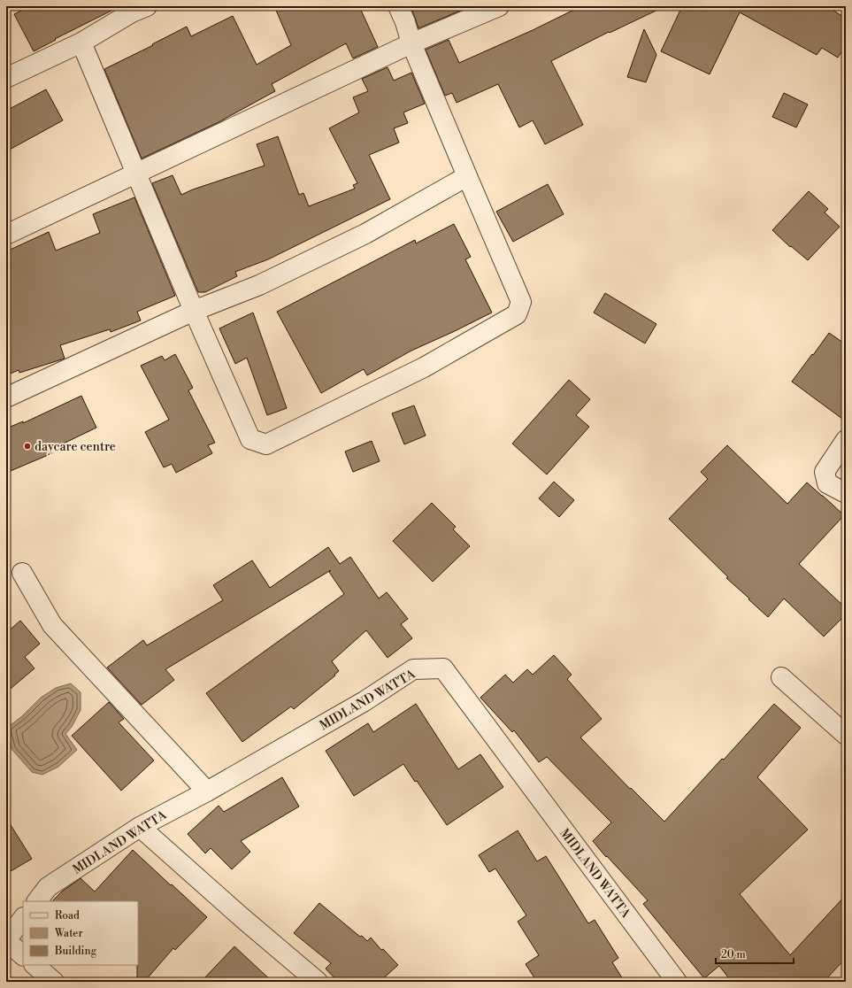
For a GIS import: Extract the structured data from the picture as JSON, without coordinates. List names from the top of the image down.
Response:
{
  "streets": {
    "street": ["MIDLAND WATTA"]
  },
  "places": ["daycare centre"],
  "legend": ["Road", "Water", "Building"],
  "scale_bar": "20 m"
}
